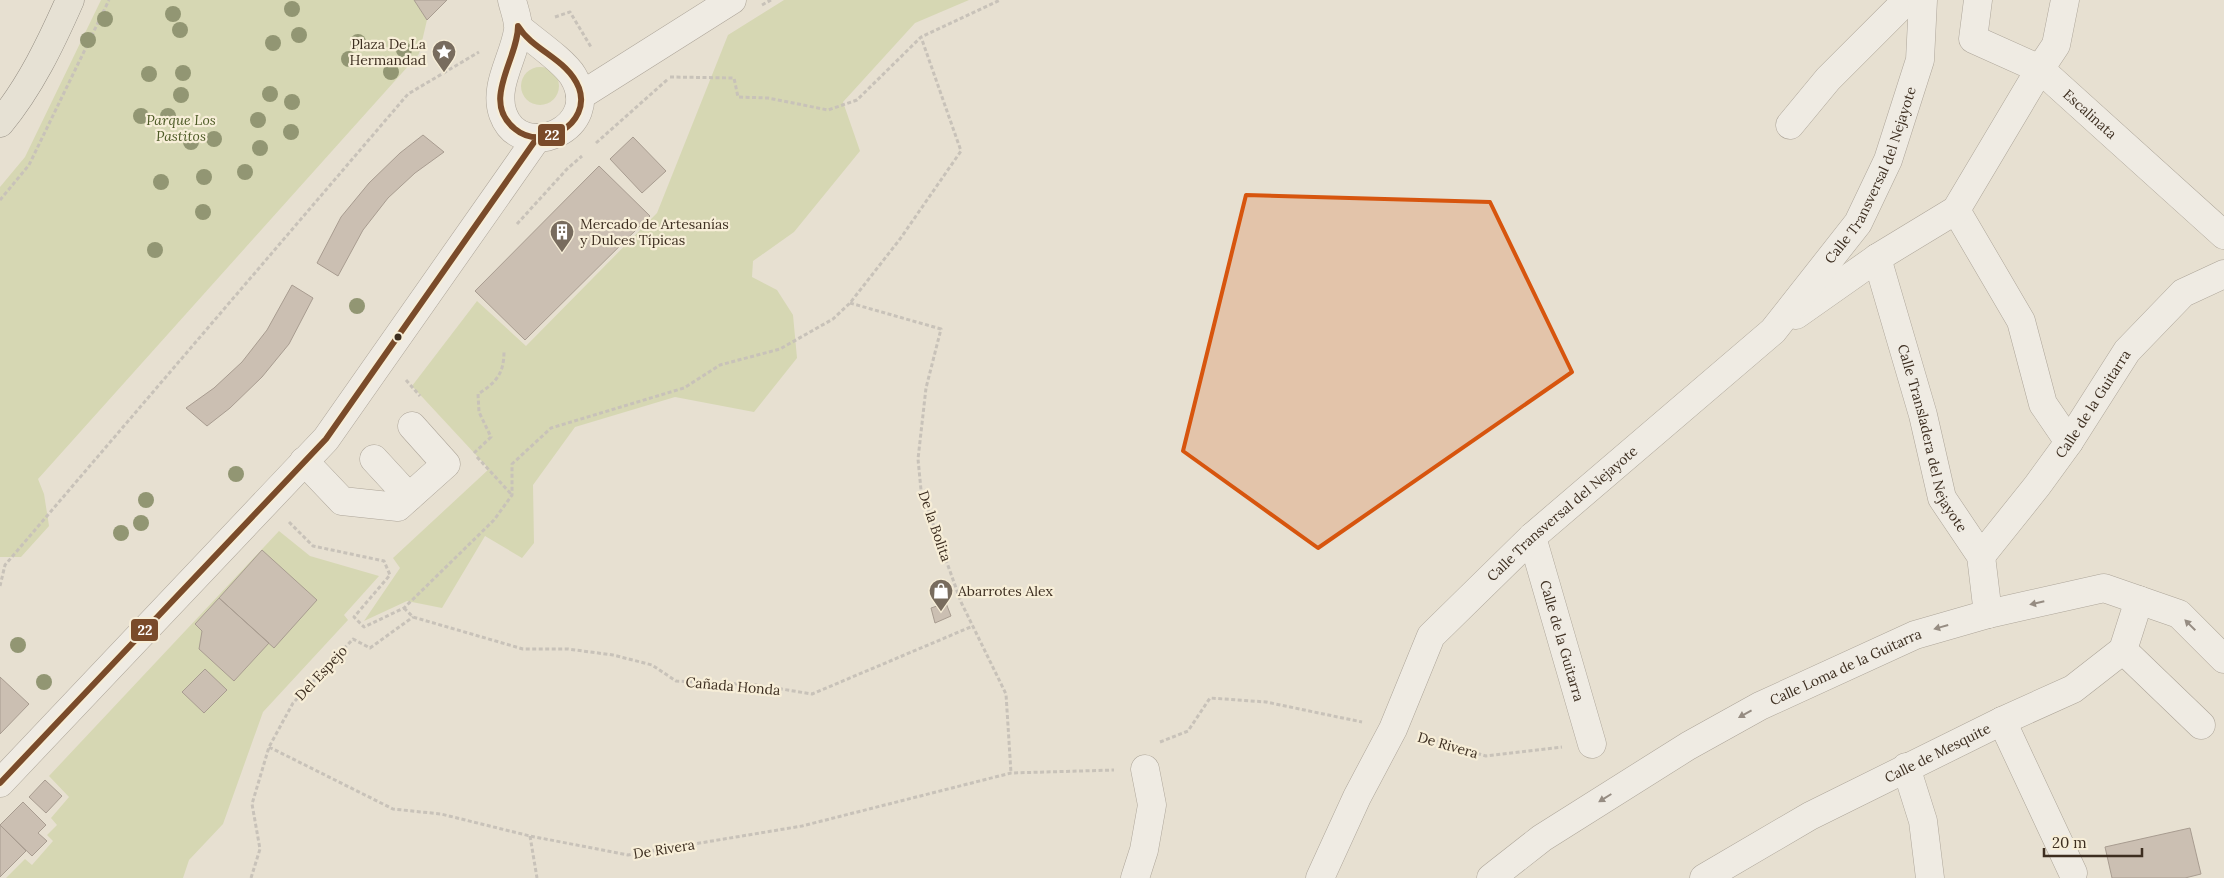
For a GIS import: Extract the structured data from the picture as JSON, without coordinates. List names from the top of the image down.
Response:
{
  "streets": {
    "street": [
      "Escalinata",
      "Calle Transversal del Nejayote",
      "Calle de la Guitarra",
      "Calle Transladera del Nejayote",
      "Calle Loma de la Guitarra",
      "Calle de Mesquite"
    ],
    "path": [
      "De la Bolita",
      "Del Espejo",
      "Cañada Honda",
      "De Rivera"
    ]
  },
  "crossings": [
    ["Escalinata", "Calle Transversal del Nejayote"],
    ["Calle Transversal del Nejayote", "Calle de la Guitarra"],
    ["Calle Transversal del Nejayote", "Calle Transladera del Nejayote"],
    ["Calle Transversal del Nejayote", "De Rivera"],
    ["Calle de la Guitarra", "Calle Transladera del Nejayote"],
    ["Calle de la Guitarra", "De Rivera"],
    ["Calle Transladera del Nejayote", "Calle Loma de la Guitarra"],
    ["De la Bolita", "Cañada Honda"],
    ["De la Bolita", "De Rivera"],
    ["Del Espejo", "Cañada Honda"],
    ["Del Espejo", "De Rivera"]
  ],
  "one_way": ["Calle Loma de la Guitarra"],
  "parks": ["Parque Los Pastitos"],
  "places": {
    "place": ["Plaza De La Hermandad"],
    "building": ["Mercado de Artesanías y Dulces Típicas"],
    "shop": ["Abarrotes Alex"]
  },
  "lines": ["transit line 22"],
  "scale_bar": "20 m"
}
